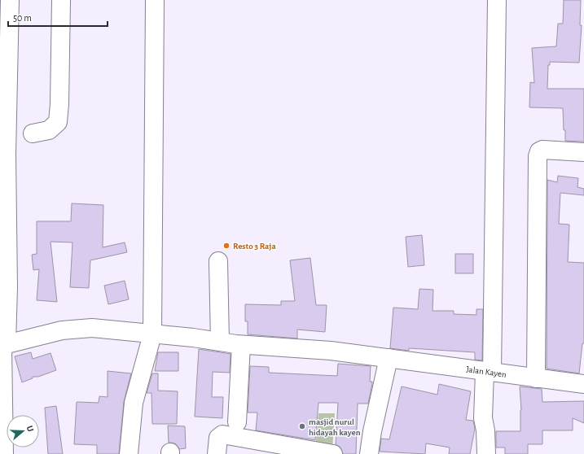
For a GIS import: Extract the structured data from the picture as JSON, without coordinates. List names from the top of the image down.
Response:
{
  "streets": {
    "street": ["Jalan Kayen"]
  },
  "places": ["Resto 3 Raja", "masjid nurul hidayah kayen"],
  "scale_bar": "50 m",
  "north": "right"
}
